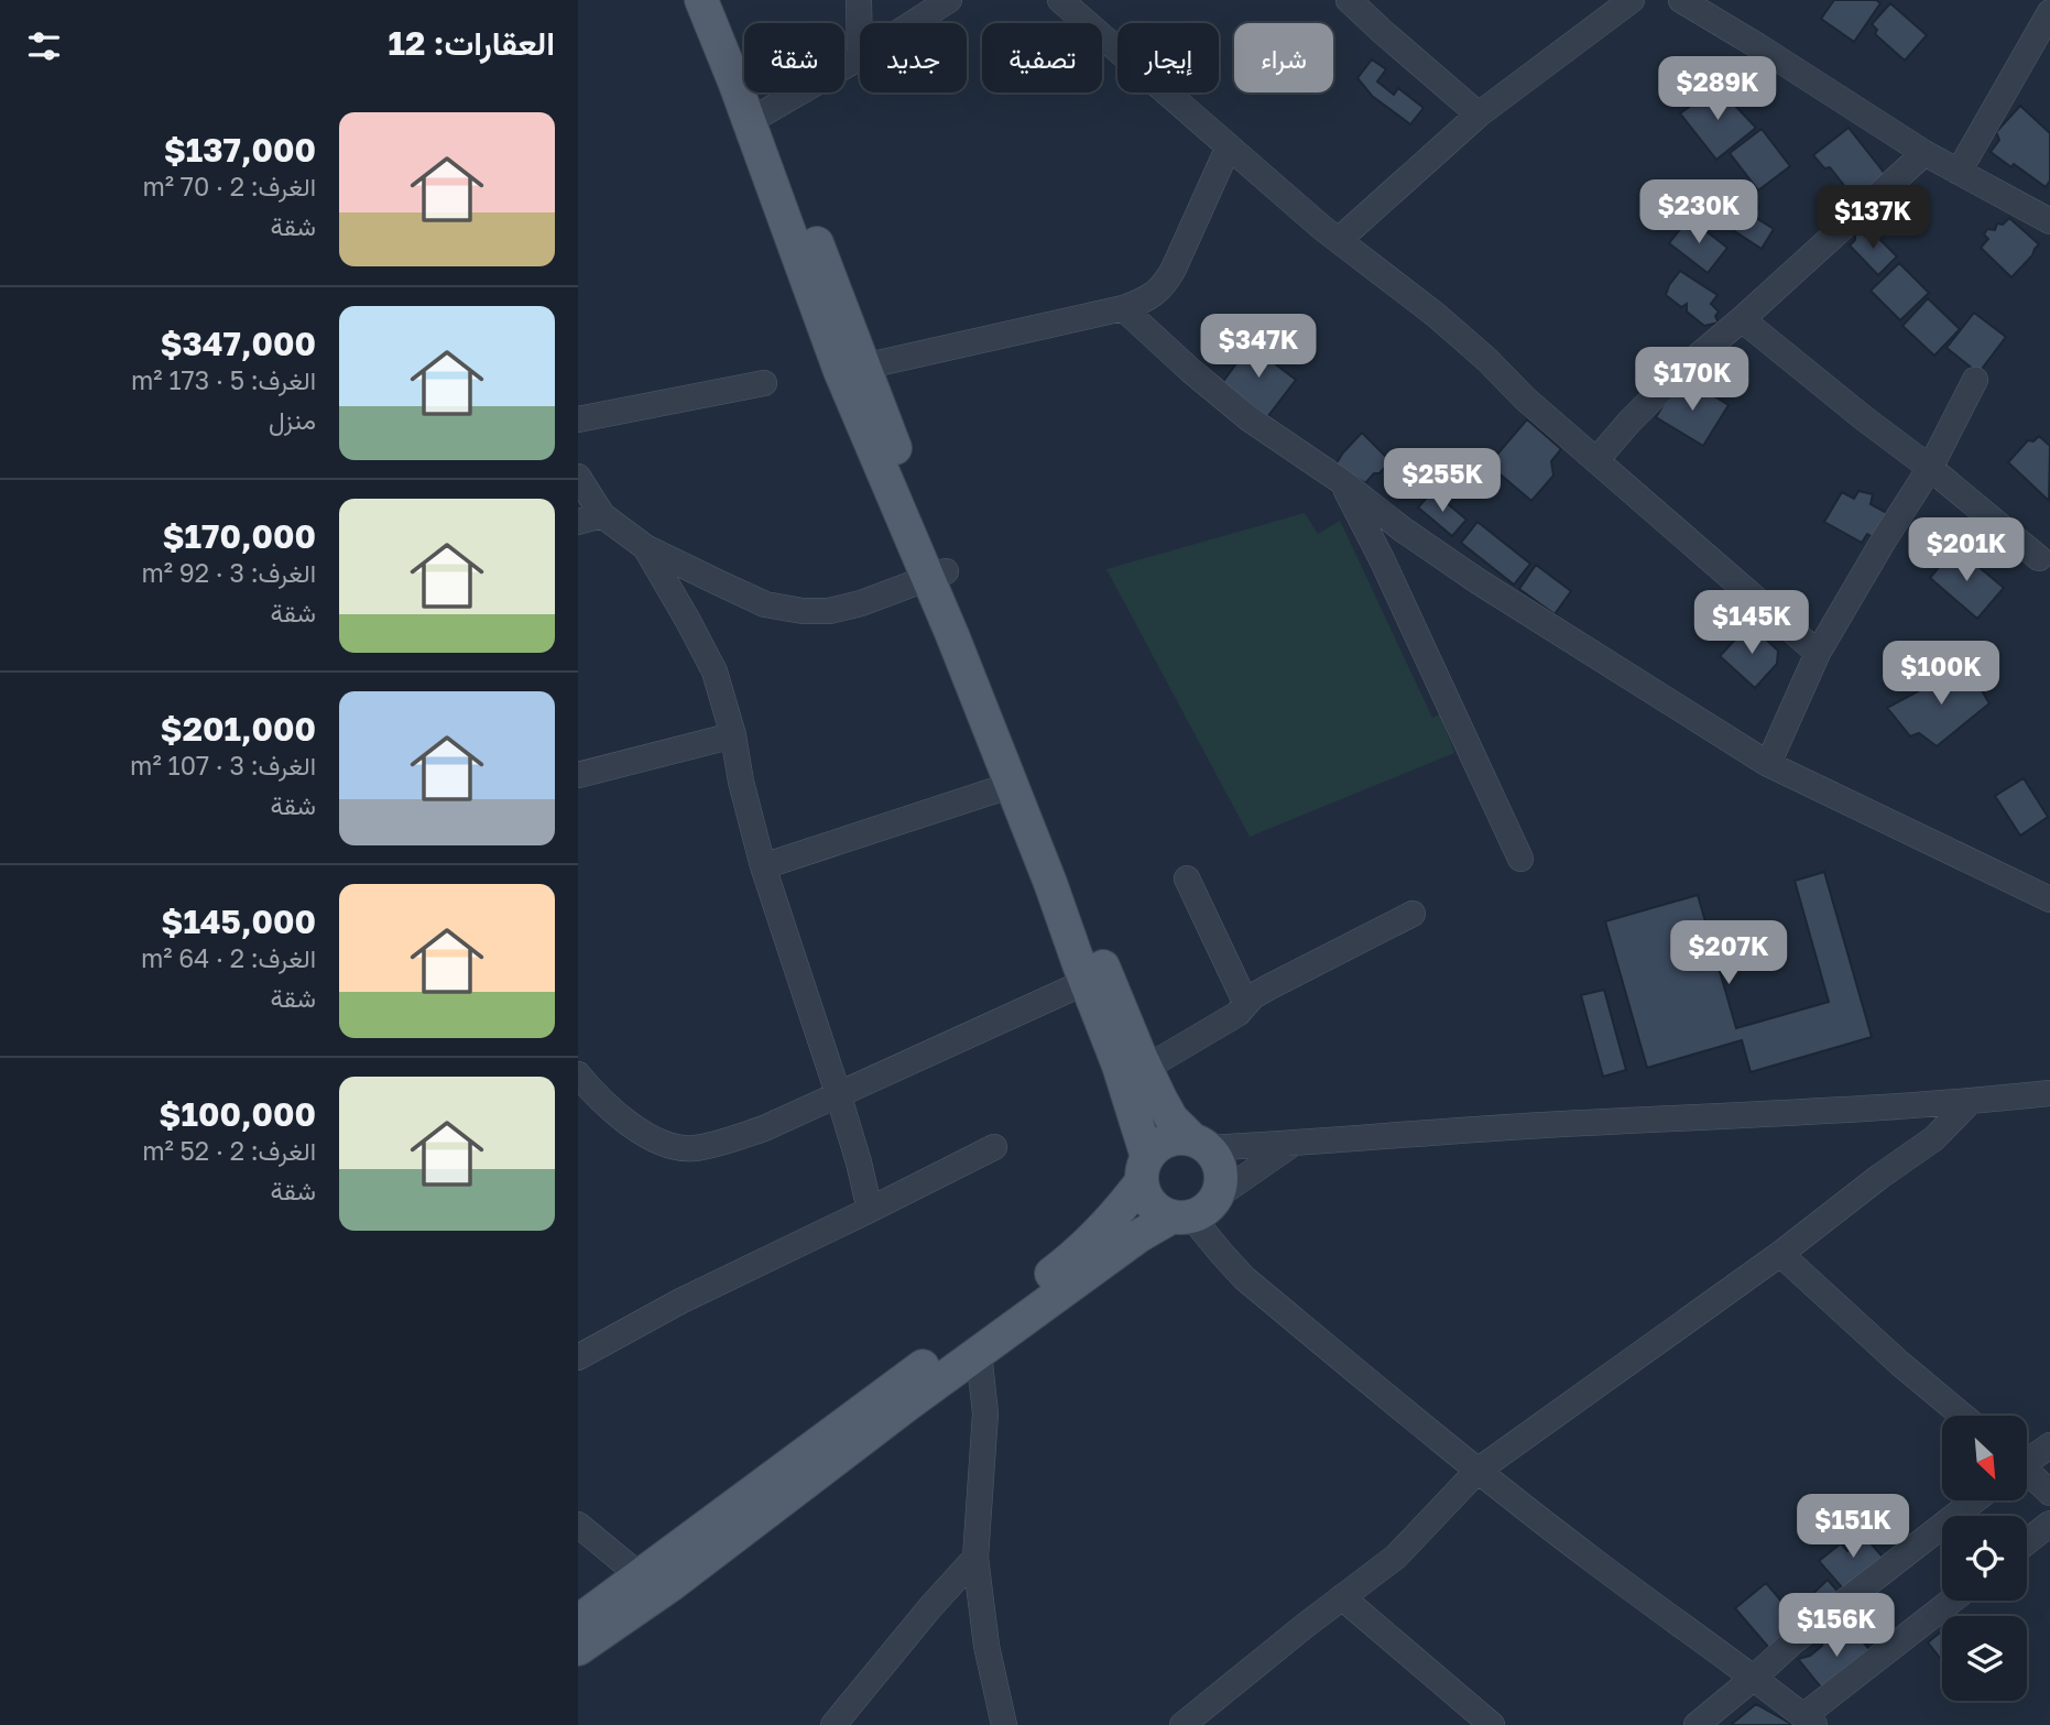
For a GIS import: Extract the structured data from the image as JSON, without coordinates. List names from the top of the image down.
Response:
{
  "north": "bottom right",
  "page": {
    "heading": "العقارات: 12",
    "chip": [
      "شراء",
      "إيجار",
      "تصفية",
      "جديد",
      "شقة"
    ],
    "price": [
      "$289K",
      "$230K",
      "$137K",
      "$347K",
      "$170K",
      "$255K",
      "$201K",
      "$145K",
      "$100K",
      "$207K",
      "$151K",
      "$156K"
    ],
    "list": [
      {
        "name": "$137,000",
        "note": "الغرف: 2 · 70 m² · شقة"
      },
      {
        "name": "$347,000",
        "note": "الغرف: 5 · 173 m² · منزل"
      },
      {
        "name": "$170,000",
        "note": "الغرف: 3 · 92 m² · شقة"
      },
      {
        "name": "$201,000",
        "note": "الغرف: 3 · 107 m² · شقة"
      },
      {
        "name": "$145,000",
        "note": "الغرف: 2 · 64 m² · شقة"
      },
      {
        "name": "$100,000",
        "note": "الغرف: 2 · 52 m² · شقة"
      }
    ]
  }
}
